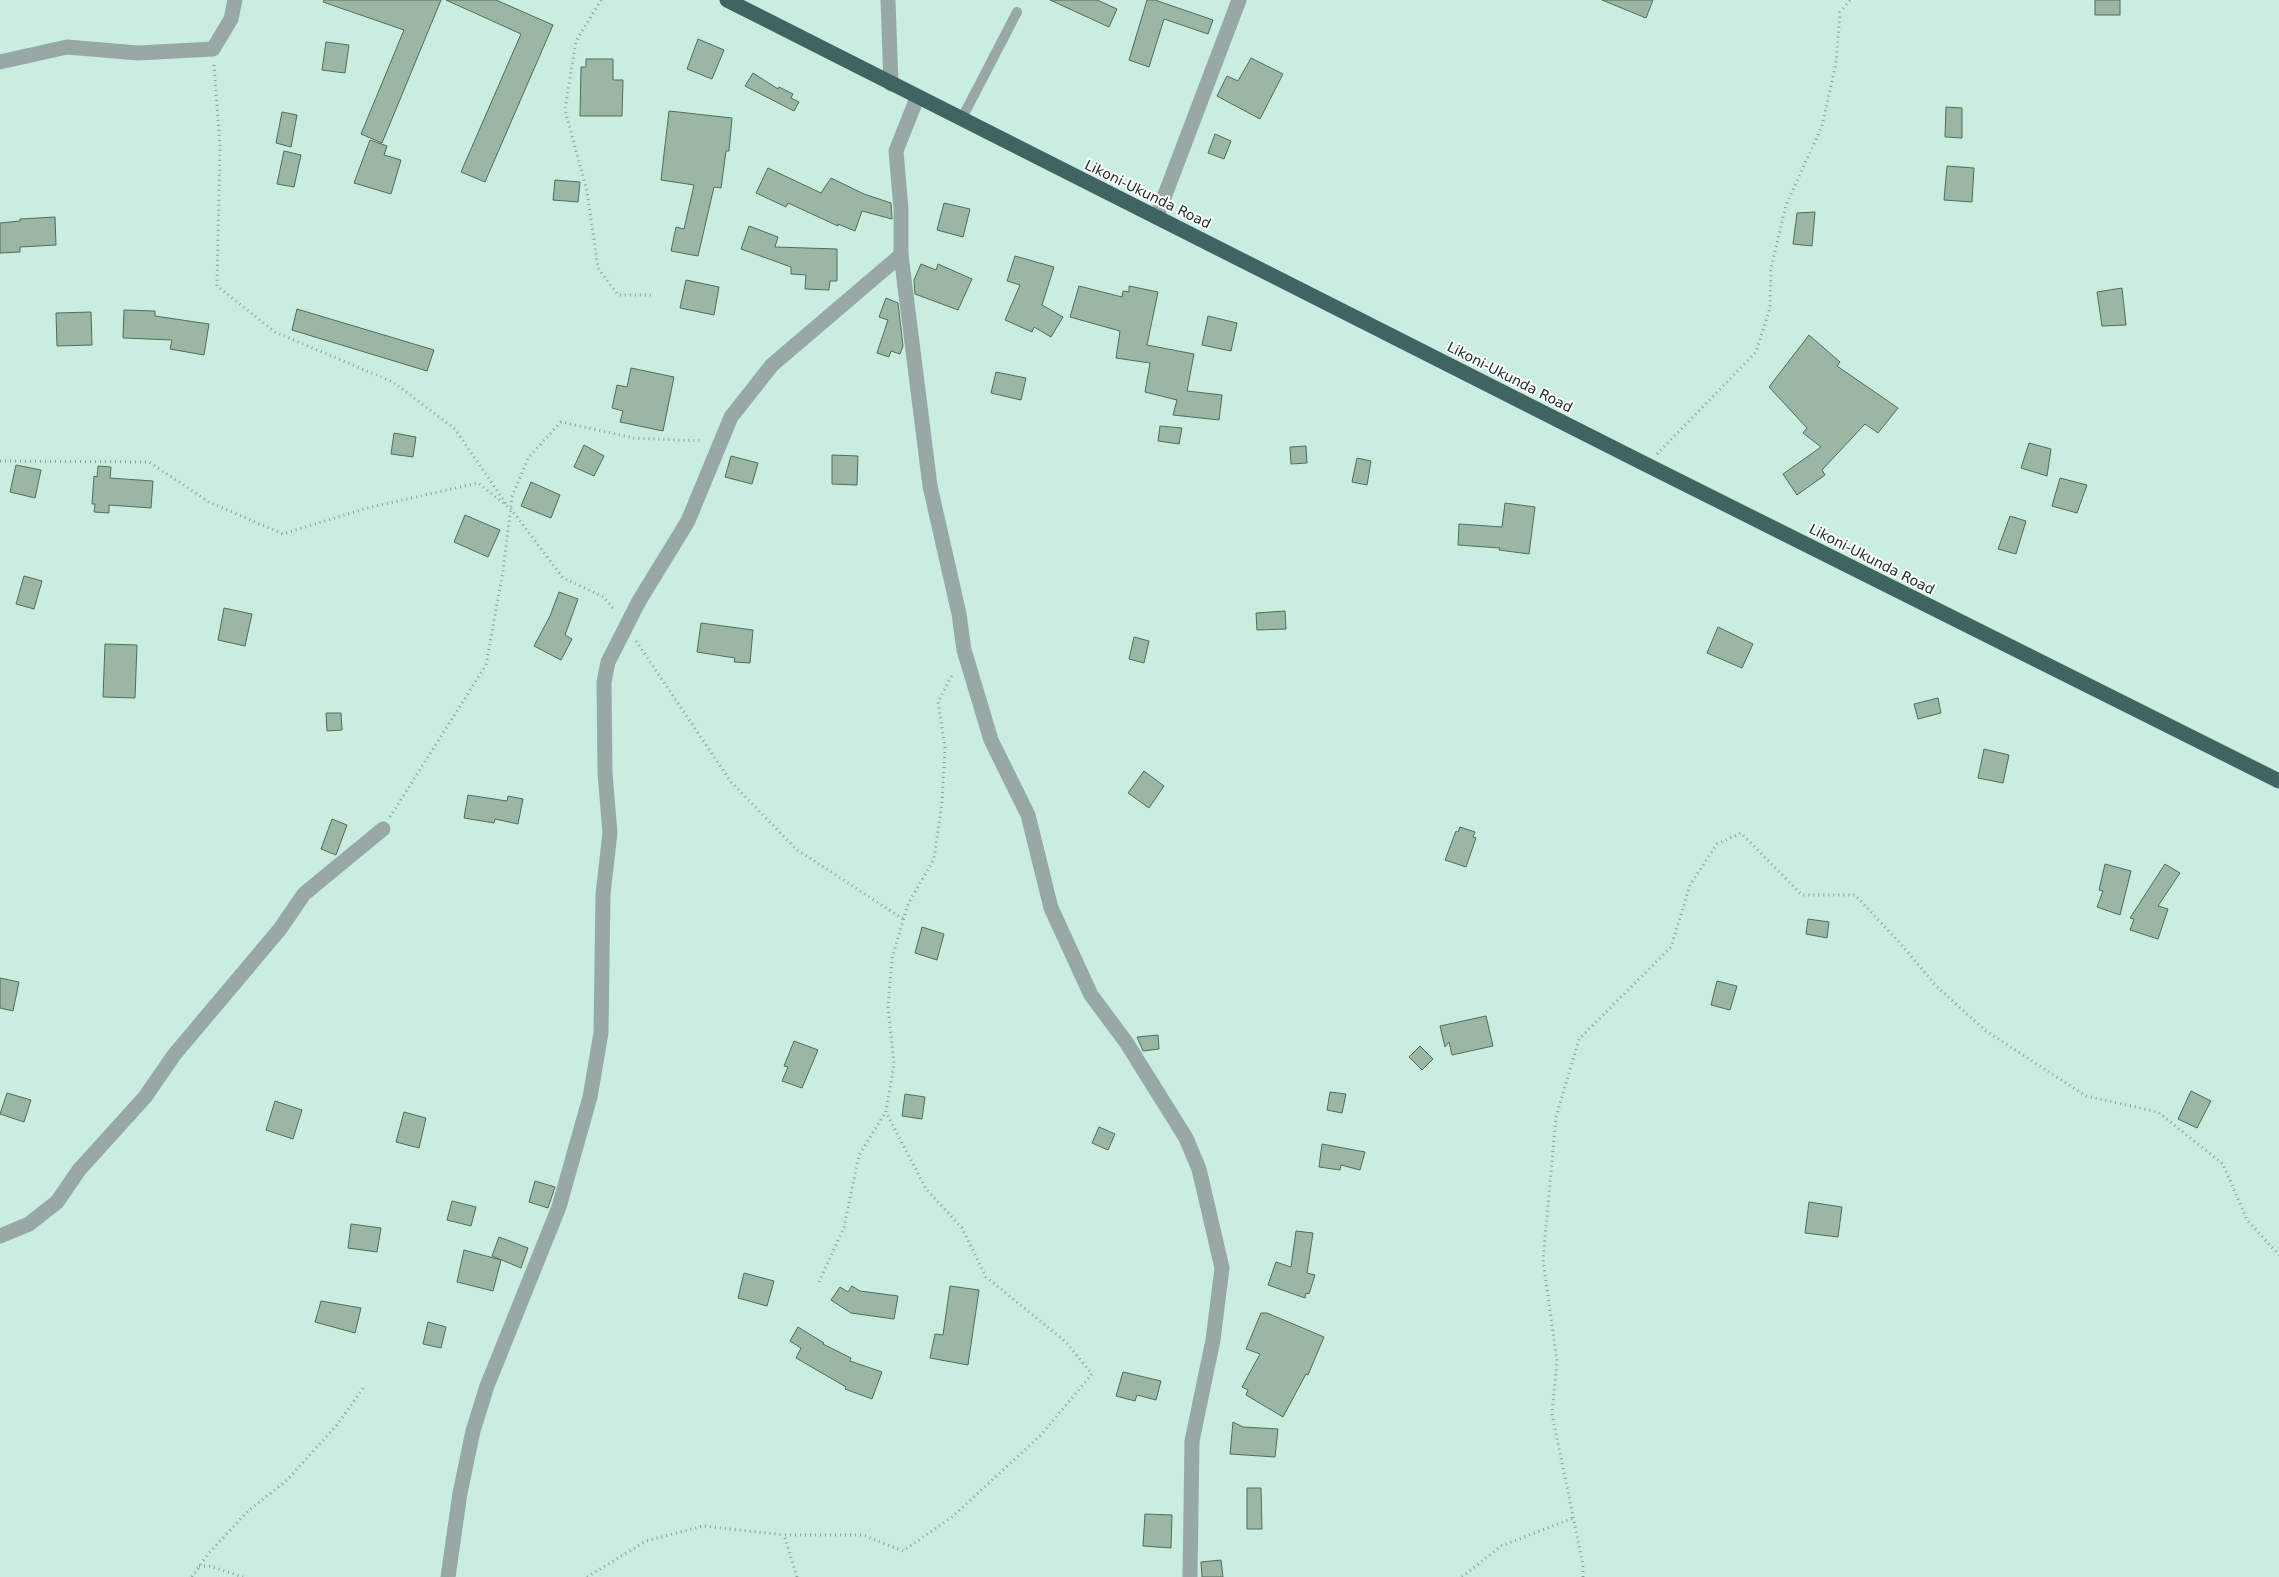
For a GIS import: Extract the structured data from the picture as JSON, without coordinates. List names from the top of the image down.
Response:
{
  "streets": {
    "highway": ["Likoni-Ukunda Road"]
  }
}
